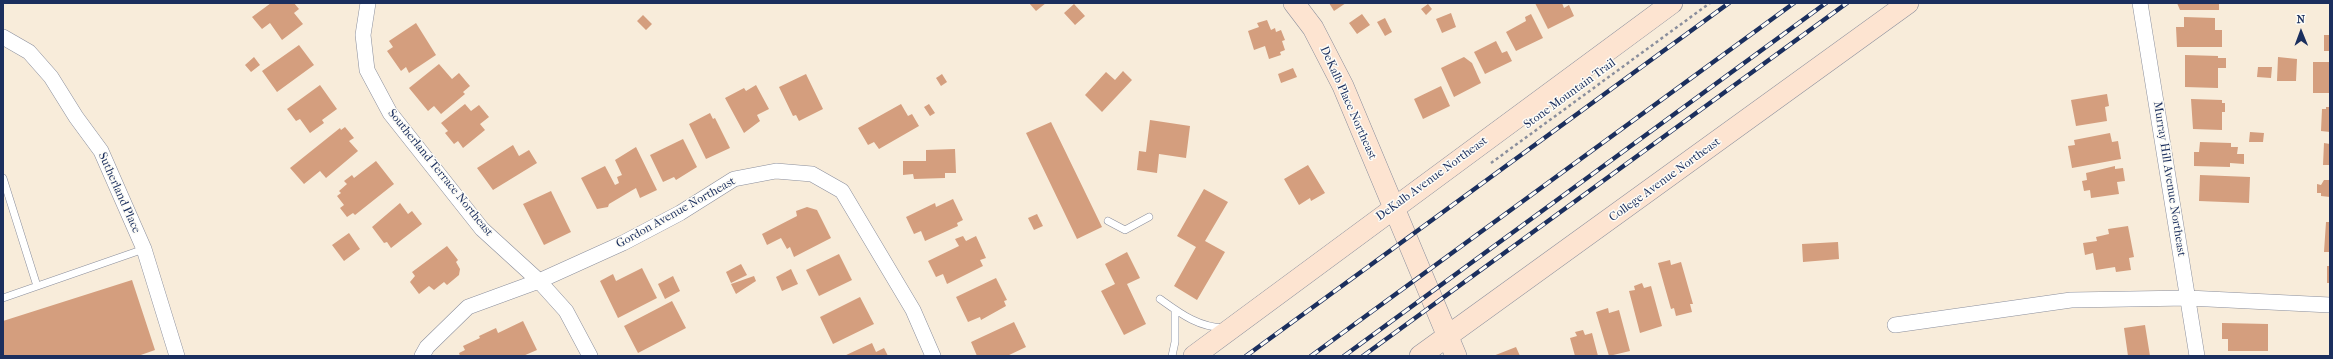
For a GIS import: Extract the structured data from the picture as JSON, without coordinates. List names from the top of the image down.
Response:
{
  "streets": {
    "street": [
      "DeKalb Place Northeast",
      "Southerland Terrace Northeast",
      "DeKalb Avenue Northeast",
      "Murray Hill Avenue Northeast",
      "College Avenue Northeast",
      "Sutherland Place",
      "Gordon Avenue Northeast"
    ],
    "path": ["Stone Mountain Trail"]
  },
  "crossings": [
    ["DeKalb Place Northeast", "DeKalb Avenue Northeast"],
    ["DeKalb Place Northeast", "College Avenue Northeast"],
    ["Southerland Terrace Northeast", "Gordon Avenue Northeast"]
  ],
  "north": "top"
}
